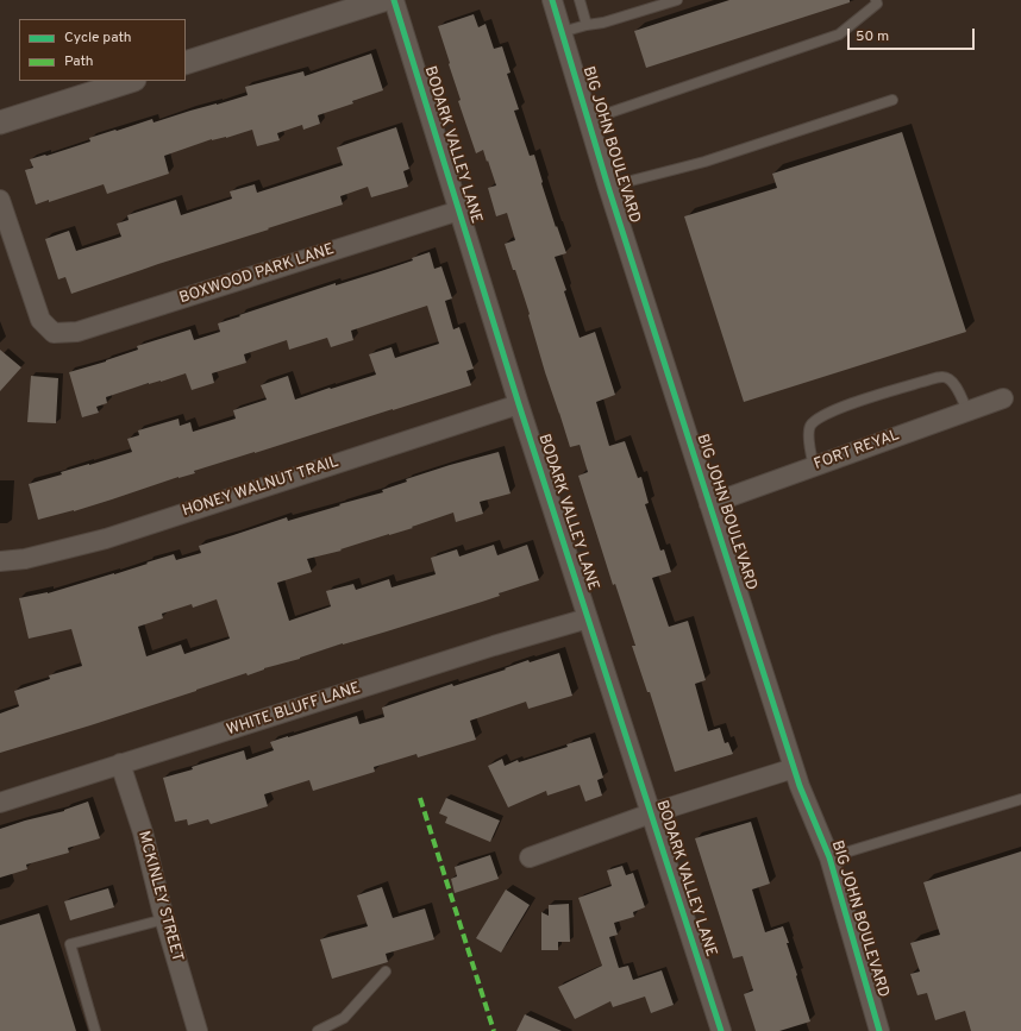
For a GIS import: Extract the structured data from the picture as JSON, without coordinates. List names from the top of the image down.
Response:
{
  "streets": {
    "street": [
      "BODARK VALLEY LANE",
      "BIG JOHN BOULEVARD",
      "BOXWOOD PARK LANE",
      "FORT REYAL",
      "HONEY WALNUT TRAIL",
      "WHITE BLUFF LANE",
      "MCKINLEY STREET"
    ]
  },
  "crossings": [
    ["BODARK VALLEY LANE", "BOXWOOD PARK LANE"],
    ["BODARK VALLEY LANE", "HONEY WALNUT TRAIL"],
    ["BODARK VALLEY LANE", "WHITE BLUFF LANE"],
    ["BIG JOHN BOULEVARD", "FORT REYAL"],
    ["WHITE BLUFF LANE", "MCKINLEY STREET"]
  ],
  "legend": ["Cycle path", "Path"],
  "scale_bar": "50 m"
}
